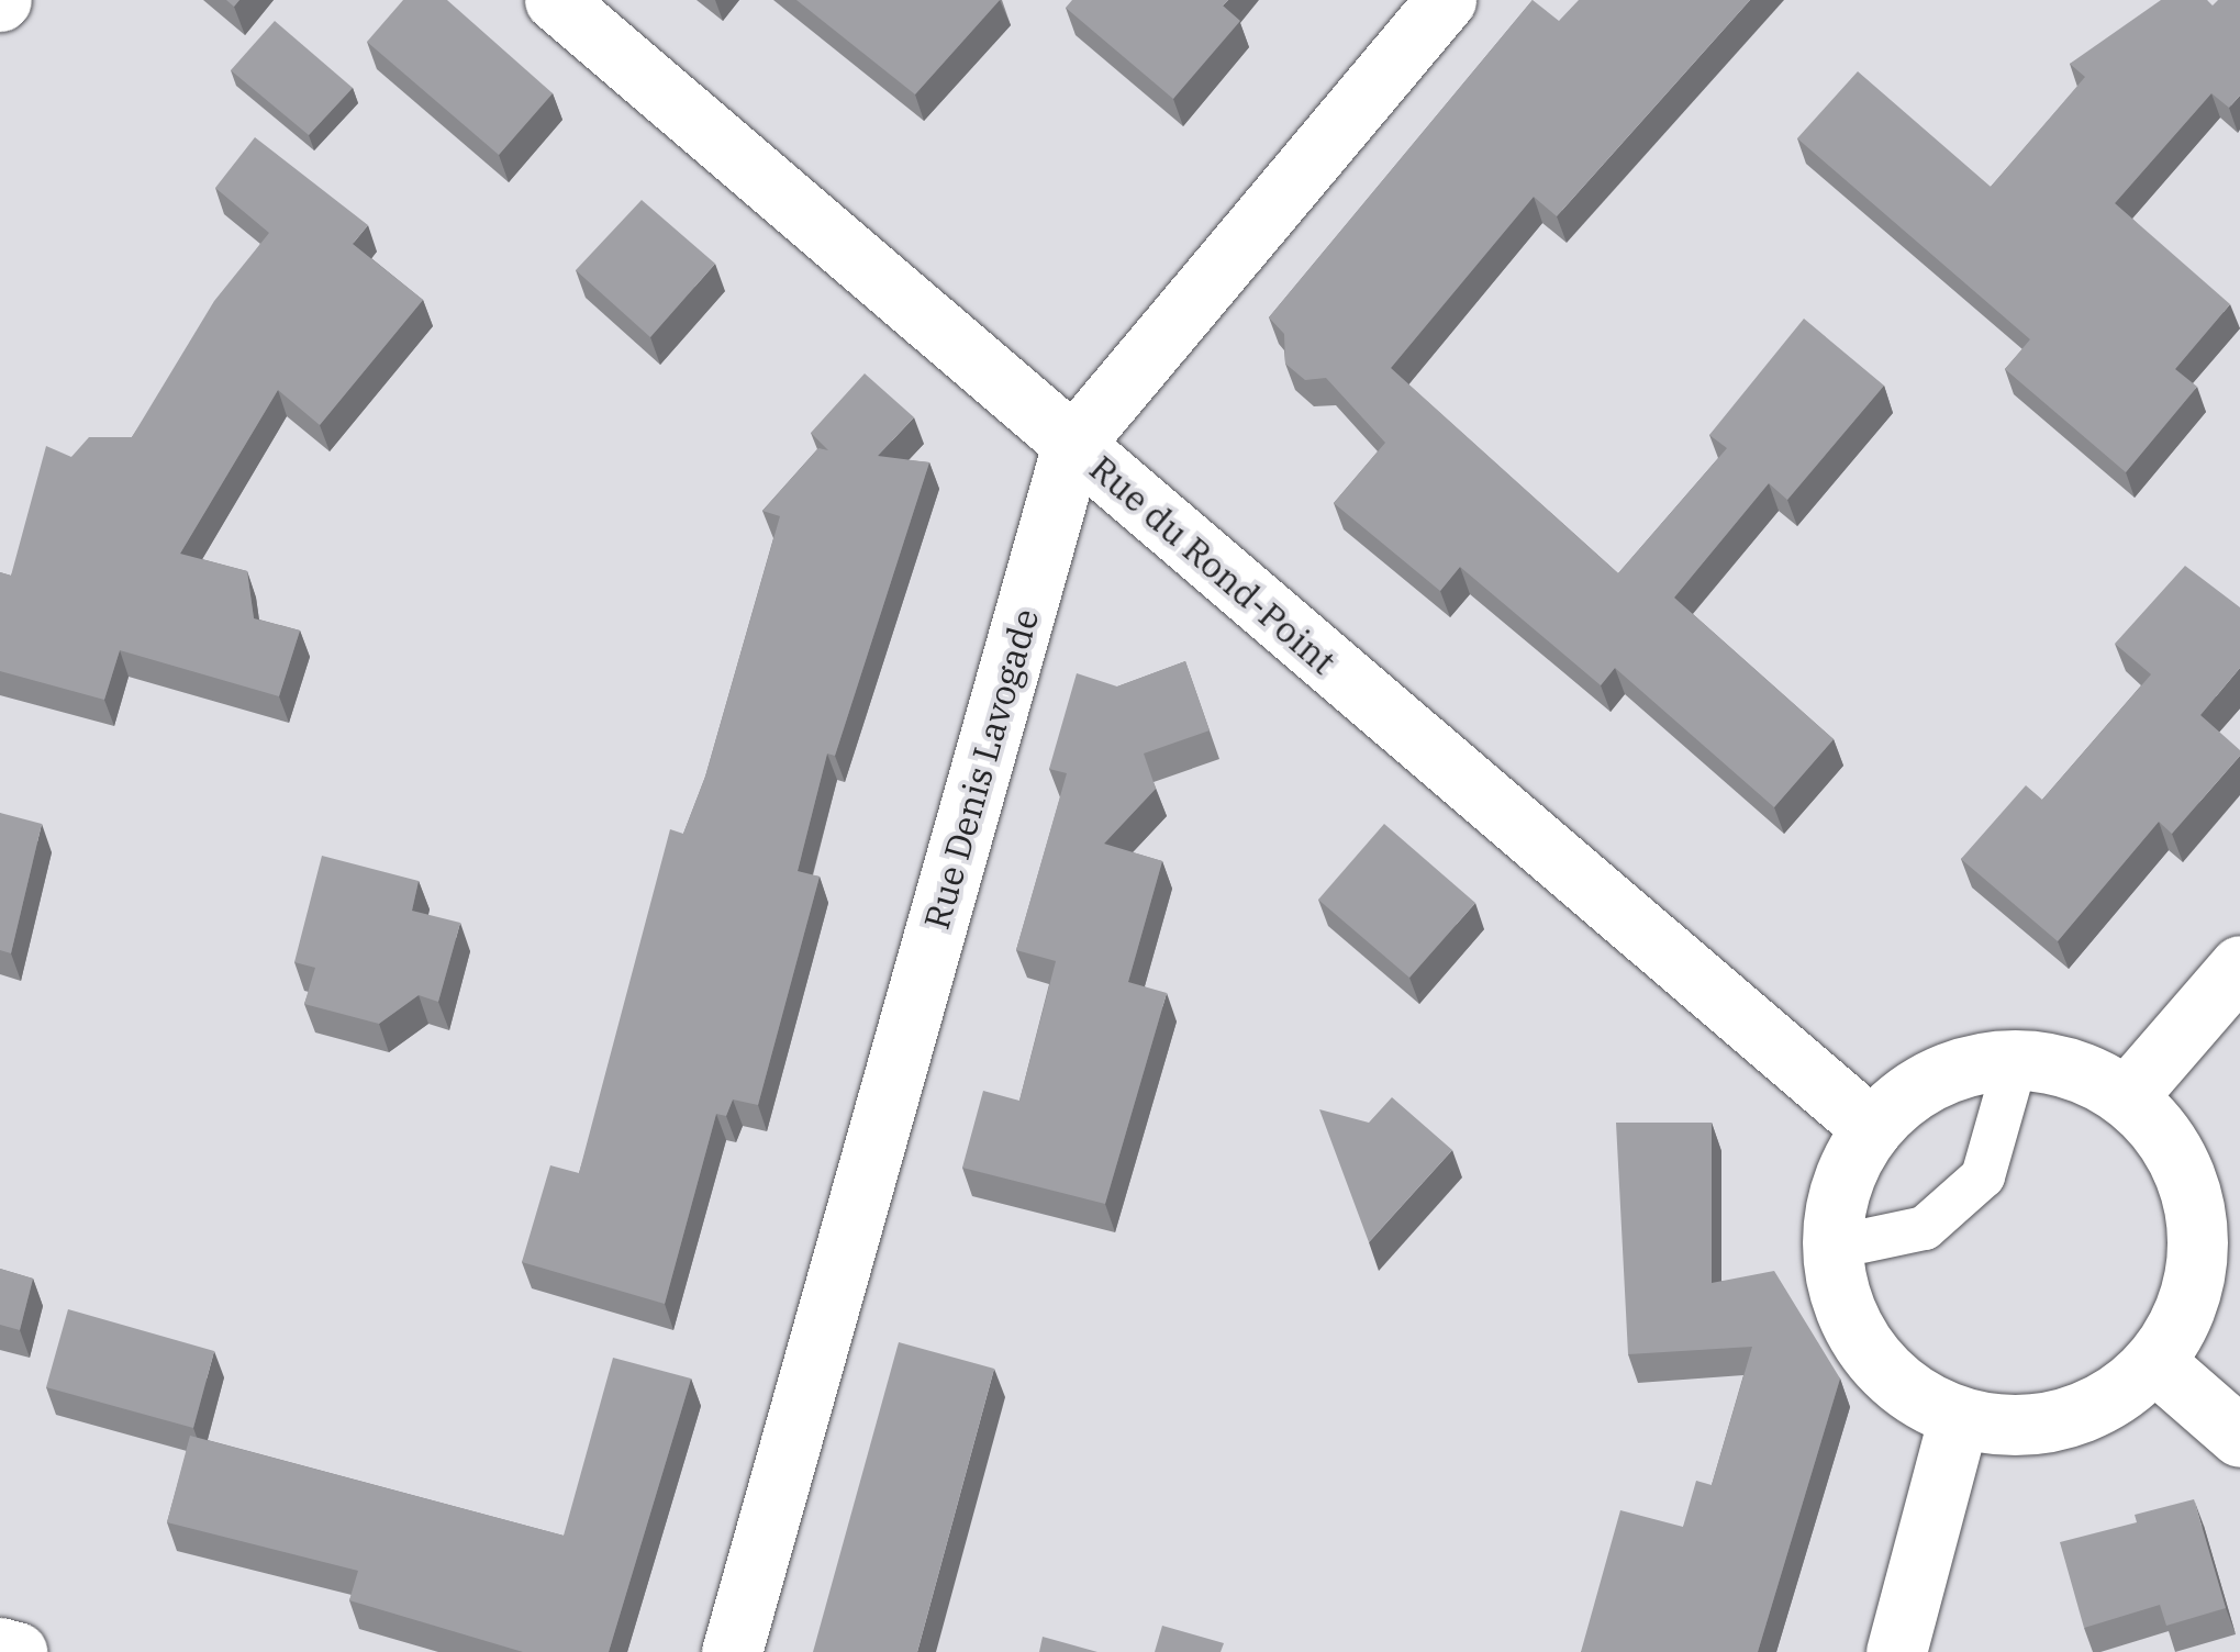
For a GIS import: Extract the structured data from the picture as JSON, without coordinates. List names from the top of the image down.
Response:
{
  "streets": {
    "street": ["Rue du Rond-Point", "Rue Denis Lavogade"]
  },
  "crossings": [
    ["Rue du Rond-Point", "Rue Denis Lavogade"]
  ]
}
